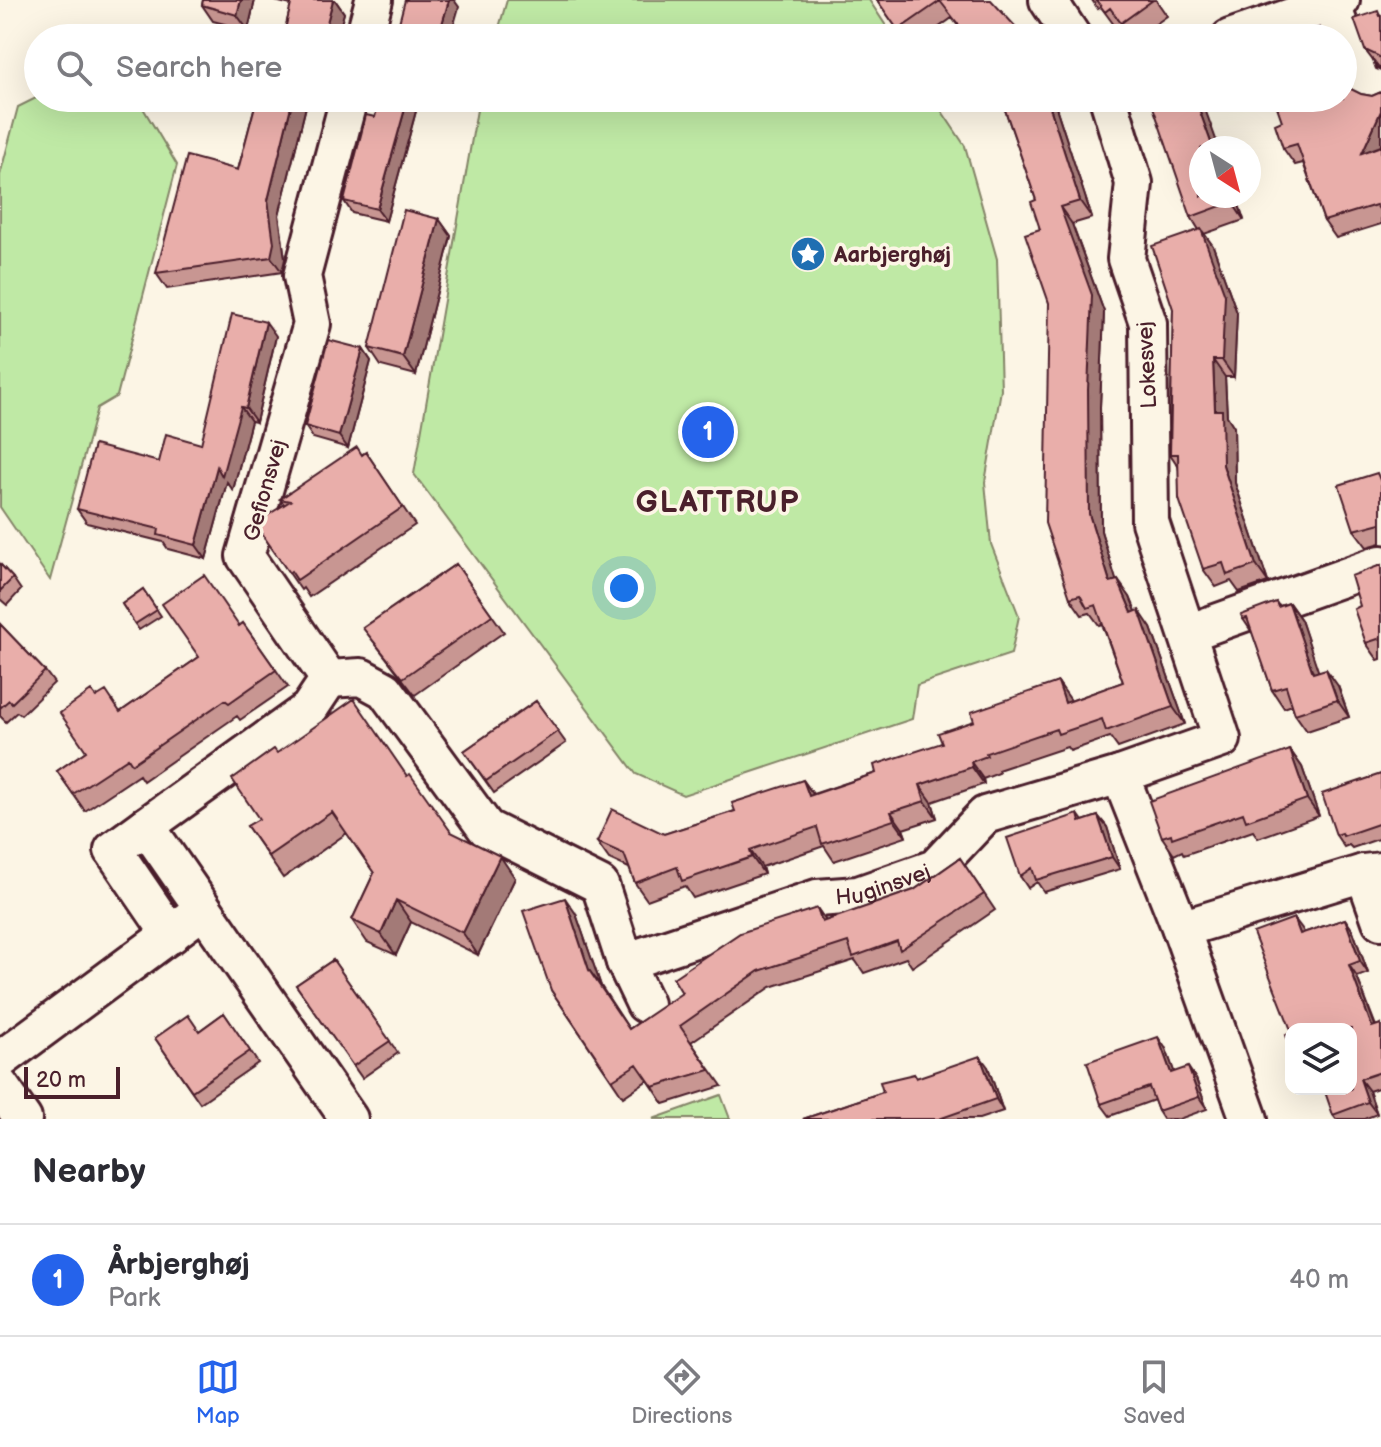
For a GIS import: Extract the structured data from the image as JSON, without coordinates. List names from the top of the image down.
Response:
{
  "streets": {
    "street": ["Lokesvej", "Gefionsvej", "Huginsvej"]
  },
  "crossings": [
    ["Lokesvej", "Huginsvej"]
  ],
  "districts": ["GLATTRUP"],
  "places": {
    "place": ["Aarbjerghøj"]
  },
  "scale_bar": "20 m",
  "north": "bottom right",
  "page": {
    "search": "Search here",
    "pins": "1",
    "scale": "20 m",
    "heading": "Nearby",
    "list": [
      {
        "mark": "1",
        "name": "Årbjerghøj",
        "note": "Park",
        "value": "40 m"
      }
    ],
    "nav": ["Map", "Directions", "Saved"]
  }
}
